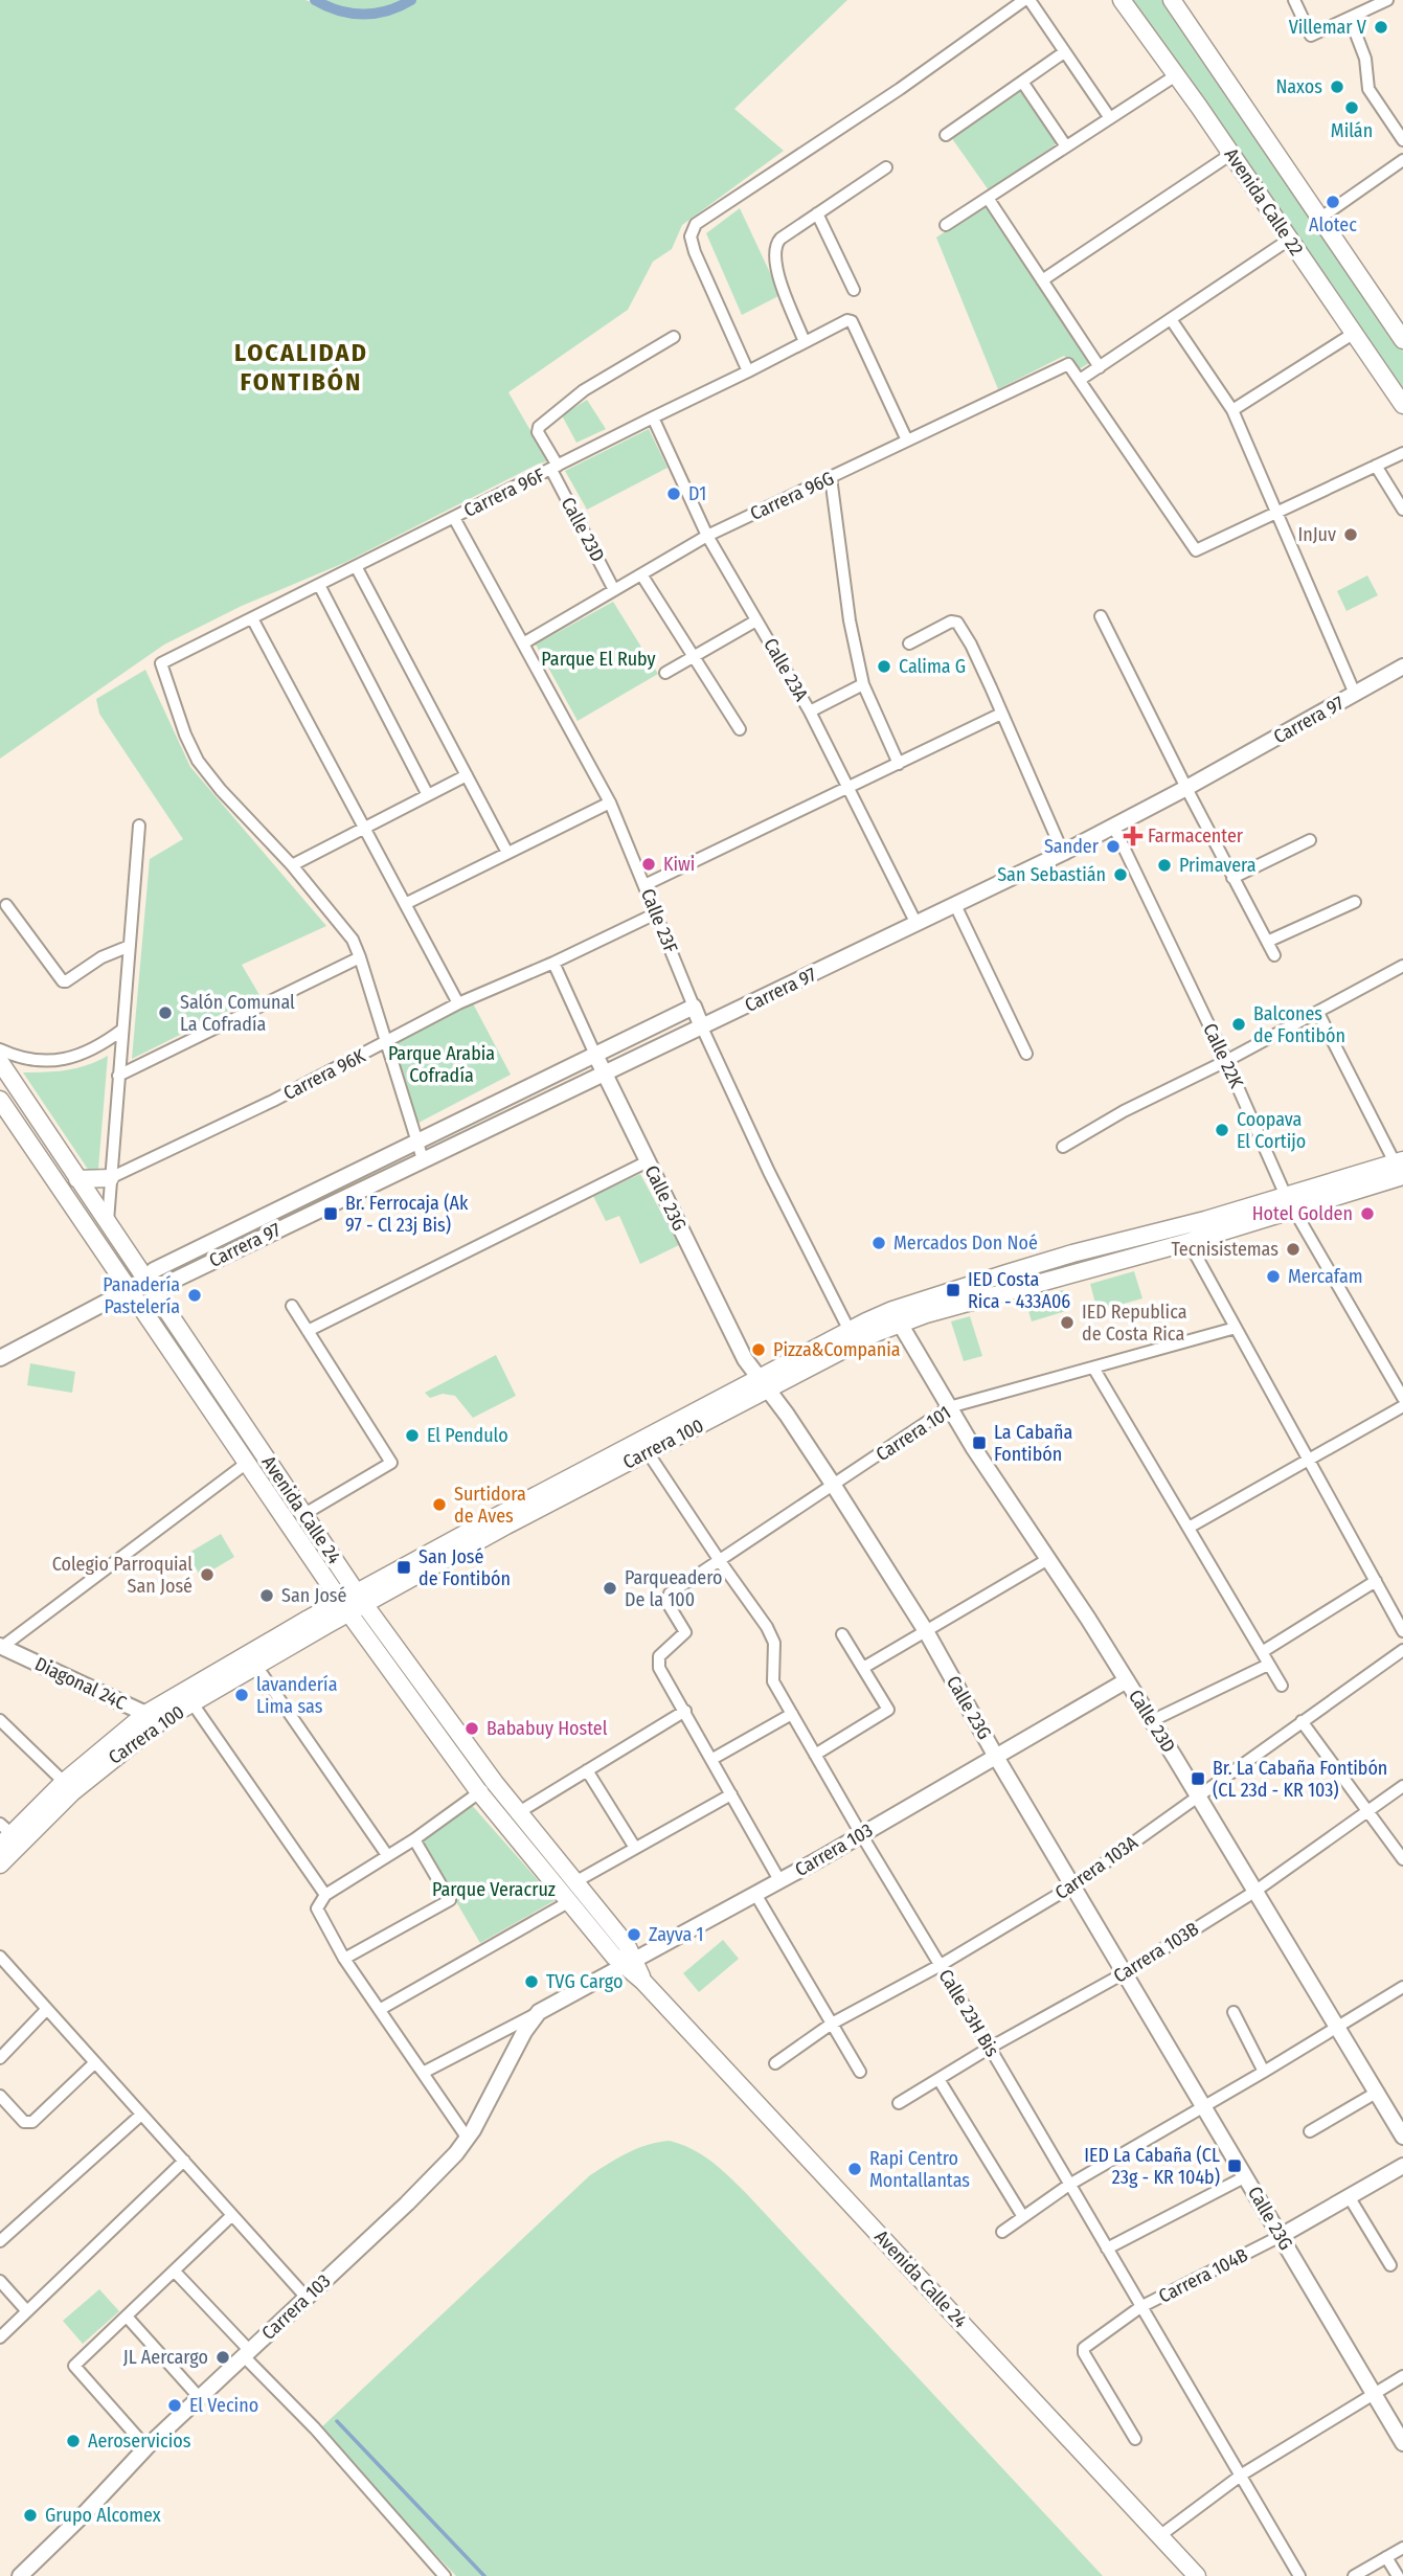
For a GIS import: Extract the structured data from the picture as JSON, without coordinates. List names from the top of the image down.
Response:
{
  "streets": {
    "main road": ["Avenida Calle 22", "Carrera 100", "Avenida Calle 24"],
    "street": [
      "Carrera 96F",
      "Carrera 96G",
      "Calle 23D",
      "Calle 23A",
      "Carrera 97",
      "Calle 23F",
      "Calle 22K",
      "Carrera 96K",
      "Calle 23G",
      "Carrera 101",
      "Diagonal 24C",
      "Carrera 103",
      "Carrera 103A",
      "Carrera 103B",
      "Calle 23H Bis",
      "Carrera 104B"
    ]
  },
  "crossings": [
    ["Carrera 96F", "Carrera 96G"],
    ["Carrera 96F", "Calle 23D"],
    ["Carrera 96F", "Calle 23A"],
    ["Carrera 96F", "Calle 23F"],
    ["Carrera 96G", "Calle 23D"],
    ["Carrera 96G", "Calle 23A"],
    ["Carrera 96G", "Calle 23F"],
    ["Calle 23D", "Carrera 101"],
    ["Calle 23D", "Carrera 100"],
    ["Calle 23D", "Carrera 103"],
    ["Calle 23D", "Carrera 103A"],
    ["Calle 23D", "Carrera 103B"],
    ["Calle 23A", "Carrera 97"],
    ["Carrera 97", "Calle 23F"],
    ["Carrera 97", "Calle 22K"],
    ["Carrera 97", "Calle 23G"],
    ["Carrera 97", "Avenida Calle 24"],
    ["Calle 23F", "Carrera 96K"],
    ["Calle 23F", "Carrera 100"],
    ["Calle 22K", "Carrera 100"],
    ["Carrera 96K", "Calle 23G"],
    ["Calle 23G", "Carrera 101"],
    ["Calle 23G", "Carrera 100"],
    ["Calle 23G", "Carrera 103"],
    ["Calle 23G", "Carrera 103A"],
    ["Calle 23G", "Carrera 103B"],
    ["Calle 23G", "Carrera 104B"],
    ["Carrera 101", "Calle 23H Bis"],
    ["Carrera 100", "Avenida Calle 24"],
    ["Carrera 100", "Diagonal 24C"],
    ["Carrera 100", "Calle 23H Bis"],
    ["Avenida Calle 24", "Carrera 103"],
    ["Carrera 103", "Calle 23H Bis"],
    ["Carrera 103A", "Calle 23H Bis"],
    ["Carrera 103B", "Calle 23H Bis"],
    ["Calle 23H Bis", "Carrera 104B"]
  ],
  "districts": ["LOCALIDAD FONTIBÓN"],
  "parks": ["Parque El Ruby", "Parque Arabia Cofradía", "Parque Veracruz"],
  "places": {
    "other": [
      "Villemar V",
      "Naxos",
      "Milán",
      "Alotec",
      "D1",
      "InJuv",
      "Calima G",
      "Sander",
      "Kiwi",
      "Primavera",
      "San Sebastián",
      "Salón Comunal La Cofradía",
      "Balcones de Fontibón",
      "Coopava El Cortijo",
      "Hotel Golden",
      "Mercados Don Noé",
      "Tecnisistemas",
      "Mercafam",
      "Panadería Pastelería",
      "IED Republica de Costa Rica",
      "Pizza&Compania",
      "El Pendulo",
      "Surtidora de Aves",
      "Colegio Parroquial San José",
      "Parqueadero De la 100",
      "San José",
      "lavandería Lima sas",
      "Bababuy Hostel",
      "Zayva 1",
      "TVG Cargo",
      "Rapi Centro Montallantas",
      "JL Aercargo",
      "El Vecino",
      "Aeroservicios",
      "Grupo Alcomex"
    ],
    "health": ["Farmacenter"],
    "transit": [
      "Br. Ferrocaja (Ak 97 - Cl 23j Bis)",
      "IED Costa Rica - 433A06",
      "La Cabaña Fontibón",
      "San José de Fontibón",
      "Br. La Cabaña Fontibón (CL 23d - KR 103)",
      "IED La Cabaña (CL 23g - KR 104b)"
    ]
  }
}
